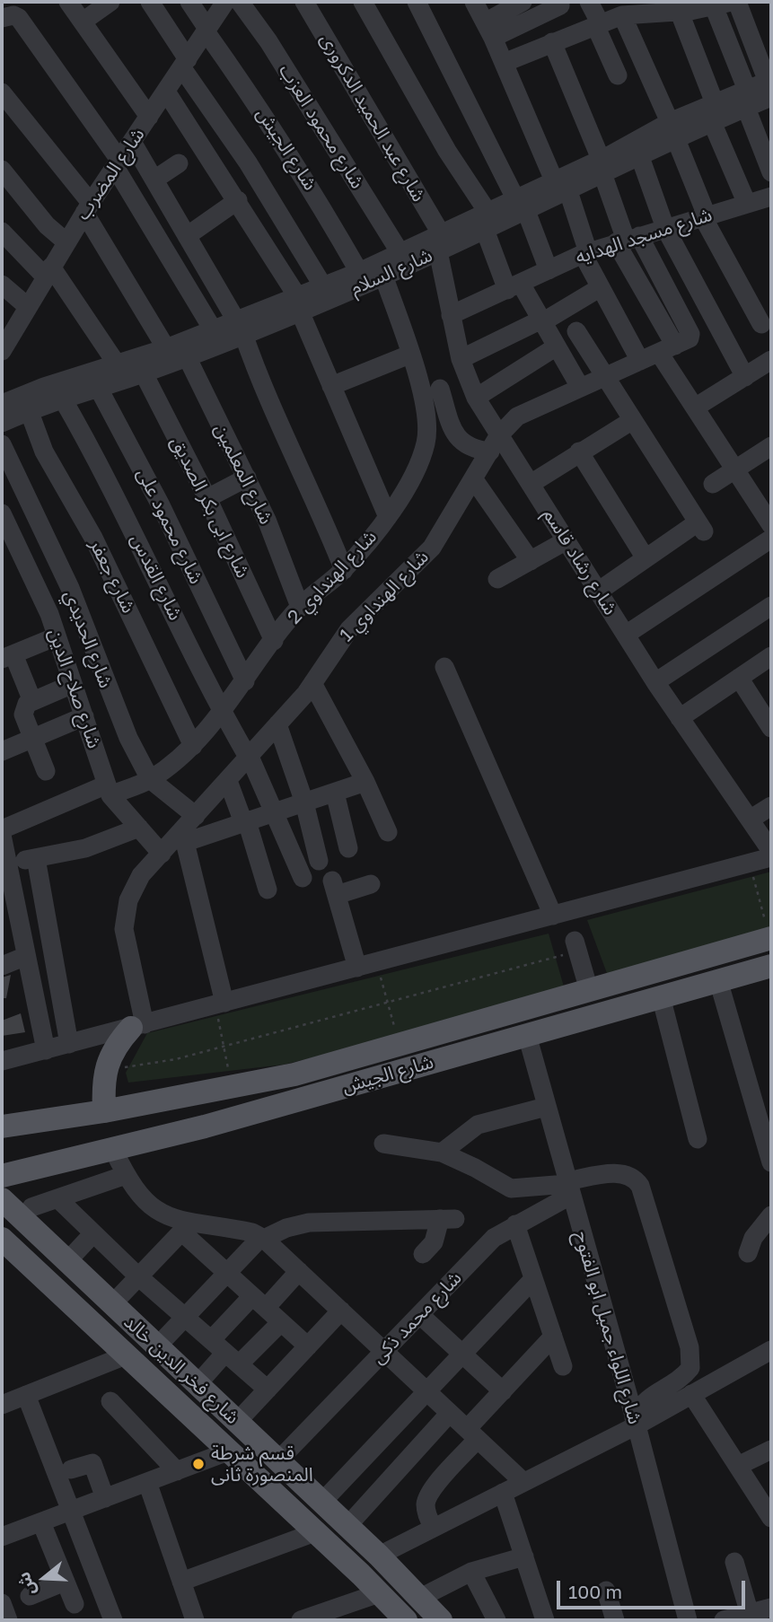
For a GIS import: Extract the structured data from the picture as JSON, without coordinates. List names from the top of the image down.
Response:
{
  "streets": {
    "main road": ["شارع الجيش", "شارع فخر الدين خالد"],
    "street": [
      "شارع عبد الحميد الدكرورى",
      "شارع محمود العزب",
      "شارع المضرب",
      "شارع مسجد الهدايه",
      "شارع السلام",
      "شارع المعلمين",
      "شارع ابى بكر الصديق",
      "شارع محمود على",
      "شارع رشاد قاسم",
      "شارع جعفر",
      "شارع القدس",
      "شارع الهنداوي 2",
      "شارع الهنداوي 1",
      "شارع الحديدي",
      "شارع صلاح الدين",
      "شارع محمد ذكى",
      "شارع اللواء جميل ابو الفتوح"
    ]
  },
  "crossings": [
    ["شارع عبد الحميد الدكرورى", "شارع السلام"],
    ["شارع عبد الحميد الدكرورى", "شارع رشاد قاسم"],
    ["شارع محمود العزب", "شارع السلام"],
    ["شارع الجيش", "شارع المضرب"],
    ["شارع الجيش", "شارع السلام"],
    ["شارع الجيش", "شارع اللواء جميل ابو الفتوح"],
    ["شارع المضرب", "شارع المعلمين"],
    ["شارع مسجد الهدايه", "شارع رشاد قاسم"],
    ["شارع السلام", "شارع المعلمين"],
    ["شارع السلام", "شارع ابى بكر الصديق"],
    ["شارع السلام", "شارع محمود على"],
    ["شارع السلام", "شارع رشاد قاسم"],
    ["شارع السلام", "شارع جعفر"],
    ["شارع السلام", "شارع القدس"],
    ["شارع السلام", "شارع الهنداوي 2"],
    ["شارع المعلمين", "شارع الهنداوي 2"],
    ["شارع ابى بكر الصديق", "شارع الهنداوي 2"],
    ["شارع محمود على", "شارع الهنداوي 2"],
    ["شارع رشاد قاسم", "شارع الهنداوي 1"],
    ["شارع جعفر", "شارع الهنداوي 2"],
    ["شارع القدس", "شارع الهنداوي 2"],
    ["شارع القدس", "شارع الهنداوي 1"],
    ["شارع الهنداوي 2", "شارع الحديدي"],
    ["شارع الهنداوي 2", "شارع صلاح الدين"],
    ["شارع الهنداوي 1", "شارع الحديدي"],
    ["شارع الهنداوي 1", "شارع صلاح الدين"],
    ["شارع محمد ذكى", "شارع اللواء جميل ابو الفتوح"],
    ["شارع محمد ذكى", "شارع فخر الدين خالد"]
  ],
  "places": ["قسم شرطة المنصورة ثانى"],
  "scale_bar": "100 m",
  "north": "left"
}
